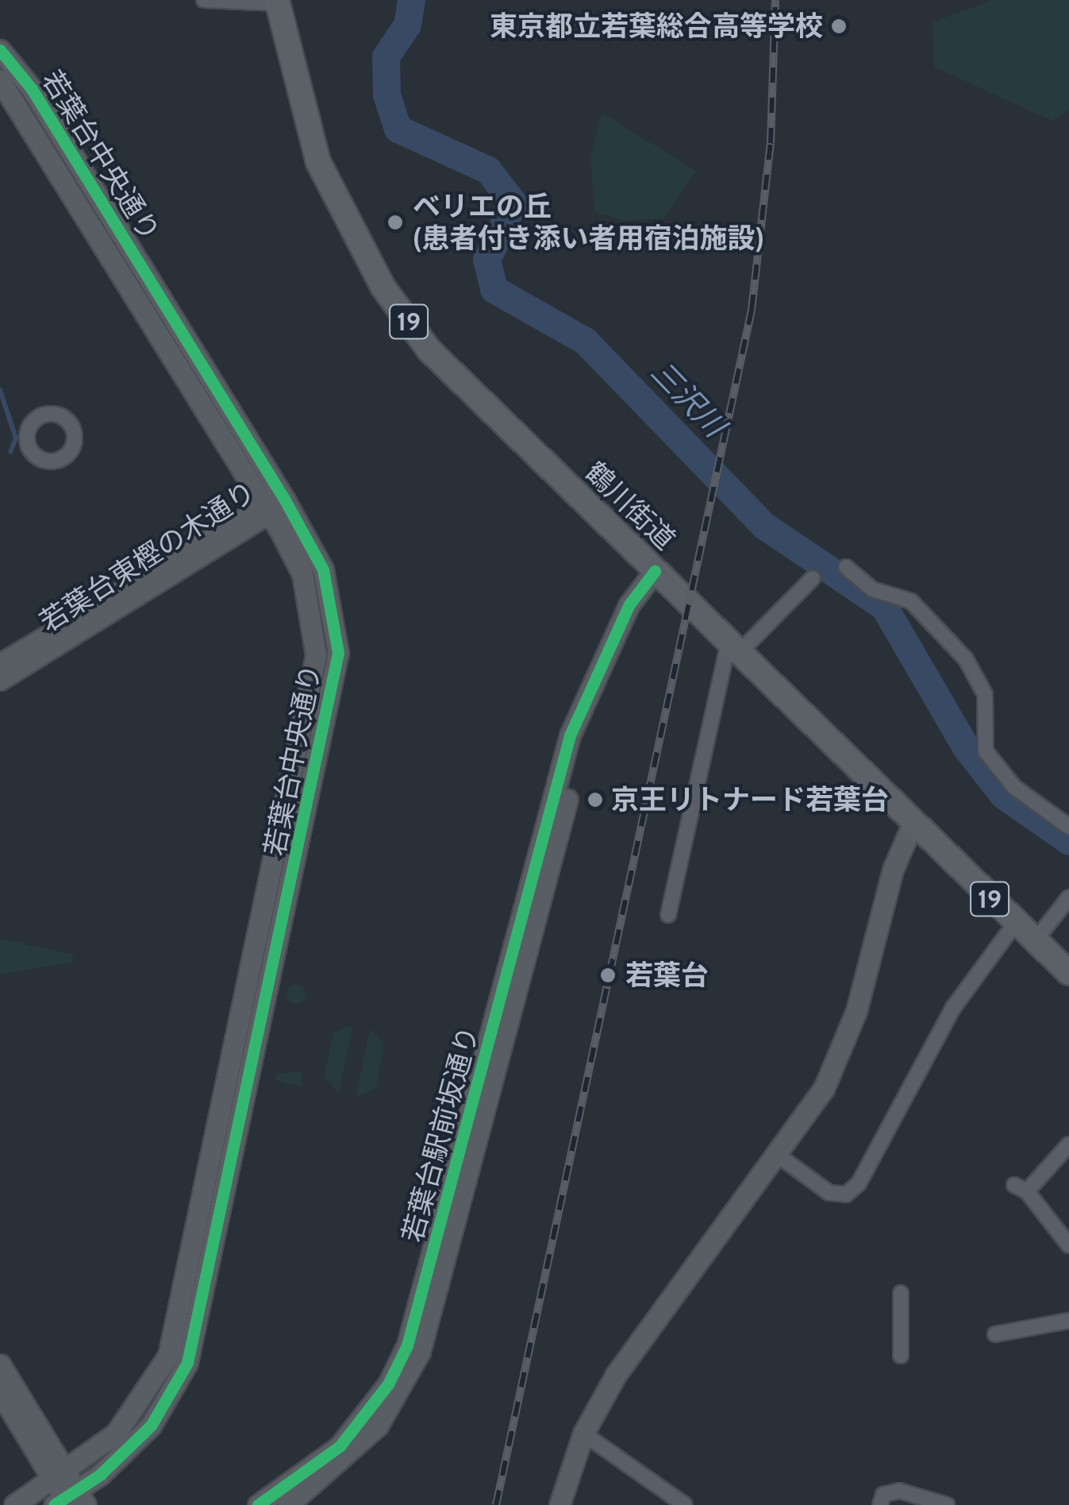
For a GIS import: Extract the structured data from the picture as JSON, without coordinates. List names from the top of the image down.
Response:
{
  "streets": {
    "main road": ["19", "鶴川街道"],
    "street": ["若葉台中央通り", "若葉台東樫の木通り", "若葉台駅前坂通り"]
  },
  "crossings": [
    ["若葉台中央通り", "若葉台東樫の木通り"]
  ],
  "water": ["三沢川"],
  "places": [
    "東京都立若葉総合高等学校",
    "ベリエの丘 (患者付き添い者用宿泊施設)",
    "京王リトナード若葉台",
    "若葉台"
  ]
}
